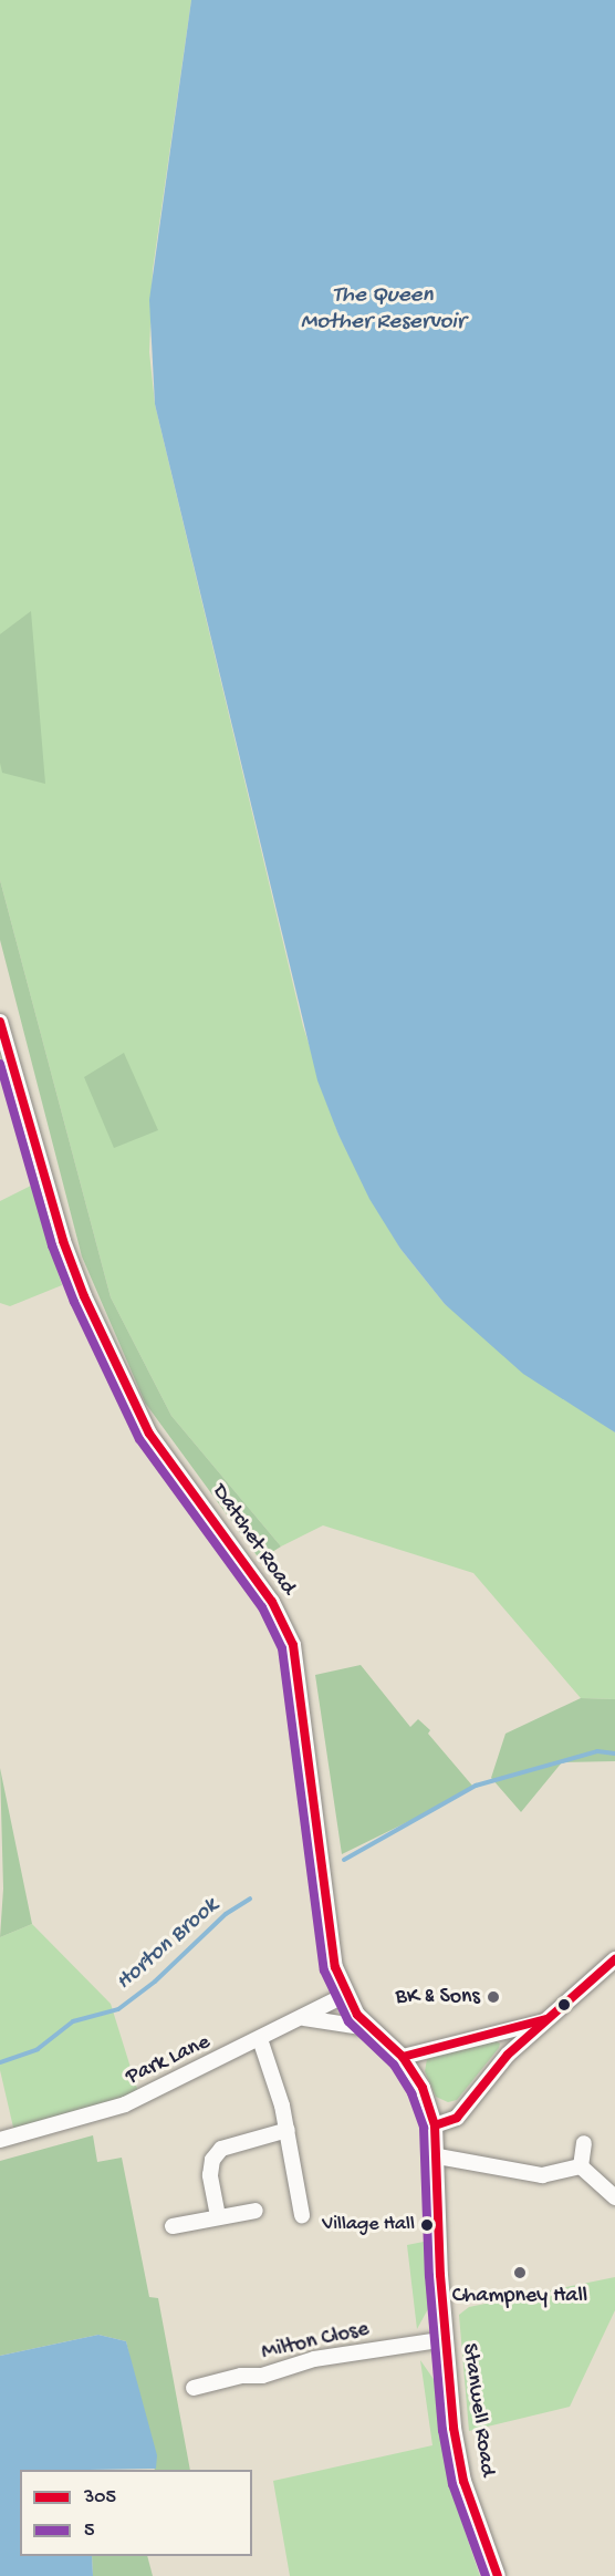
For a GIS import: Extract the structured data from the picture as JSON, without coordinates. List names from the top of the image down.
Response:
{
  "streets": {
    "street": [
      "Datchet Road",
      "Park Lane",
      "Milton Close",
      "Stanwell Road"
    ]
  },
  "crossings": [
    ["Datchet Road", "Park Lane"],
    ["Datchet Road", "Stanwell Road"],
    ["Milton Close", "Stanwell Road"]
  ],
  "water": ["The Queen Mother Reservoir", "Horton Brook"],
  "places": ["BK & Sons", "Village Hall", "Champney Hall"],
  "lines": ["transit line 305", "transit line 5"],
  "legend": ["305", "5"]
}
